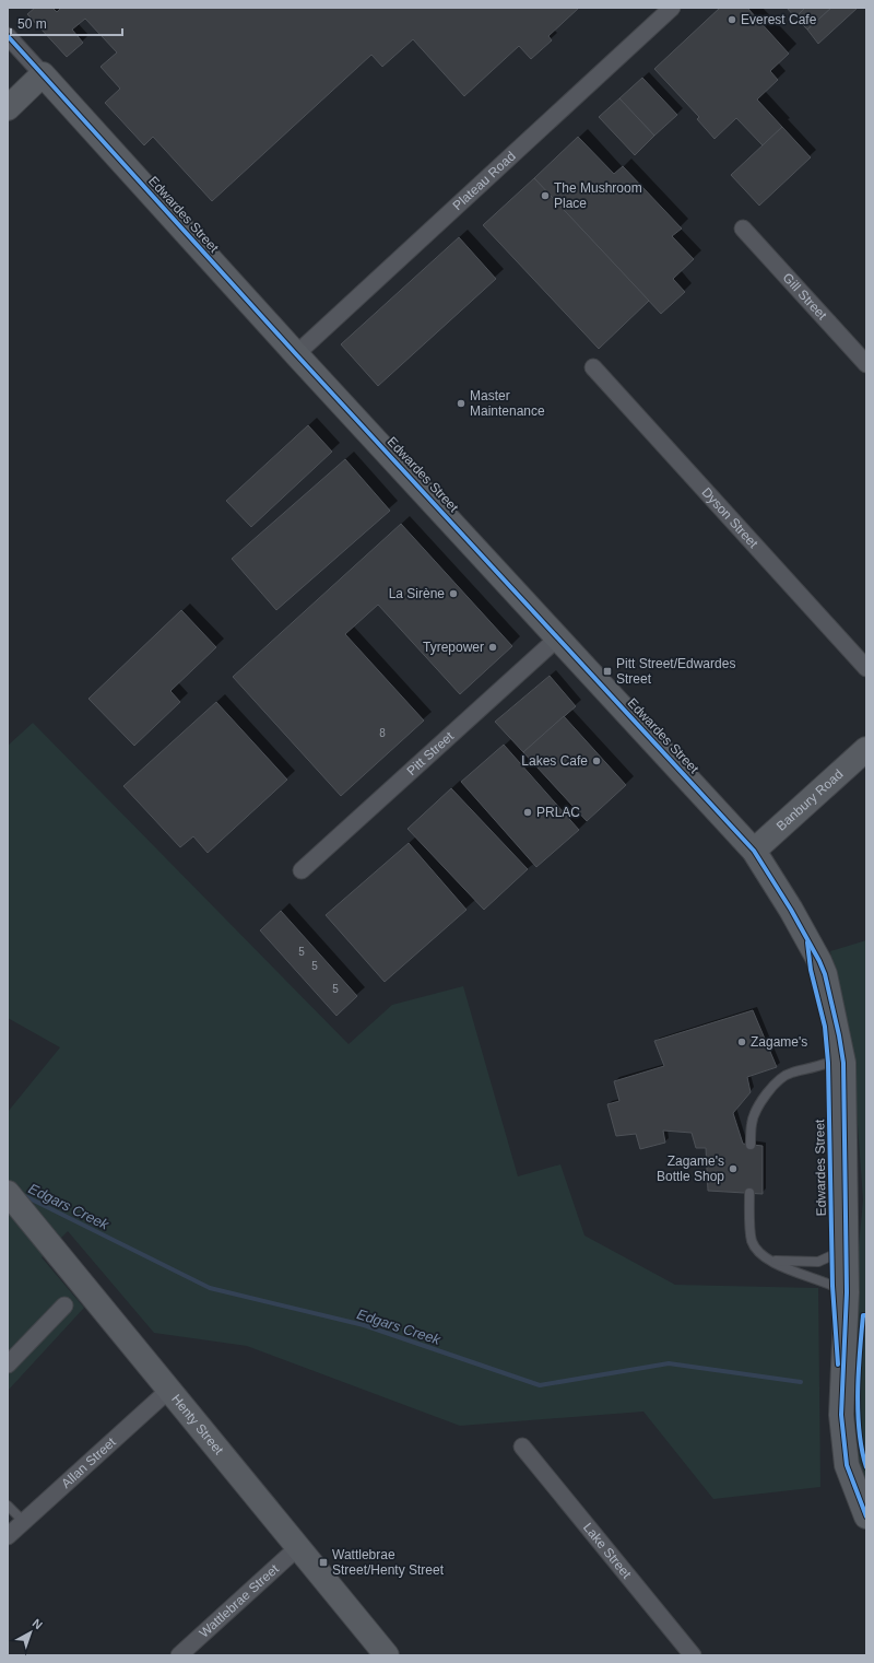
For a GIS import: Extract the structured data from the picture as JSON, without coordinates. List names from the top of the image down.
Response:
{
  "streets": {
    "street": [
      "Plateau Road",
      "Edwardes Street",
      "Gill Street",
      "Dyson Street",
      "Pitt Street",
      "Banbury Road",
      "Henty Street",
      "Allan Street",
      "Lake Street",
      "Wattlebrae Street"
    ]
  },
  "crossings": [
    ["Plateau Road", "Edwardes Street"],
    ["Edwardes Street", "Pitt Street"],
    ["Edwardes Street", "Banbury Road"],
    ["Henty Street", "Allan Street"],
    ["Henty Street", "Wattlebrae Street"]
  ],
  "water": ["Edgars Creek"],
  "places": {
    "other": [
      "Everest Cafe",
      "The Mushroom Place",
      "Master Maintenance",
      "La Sirène",
      "Tyrepower",
      "Lakes Cafe",
      "PRLAC",
      "Zagame's",
      "Zagame's Bottle Shop"
    ],
    "transit": ["Pitt Street/Edwardes Street", "Wattlebrae Street/Henty Street"]
  },
  "house_numbers": [
    "8",
    "5",
    "5",
    "5"
  ],
  "scale_bar": "50 m",
  "north": "top right"
}
